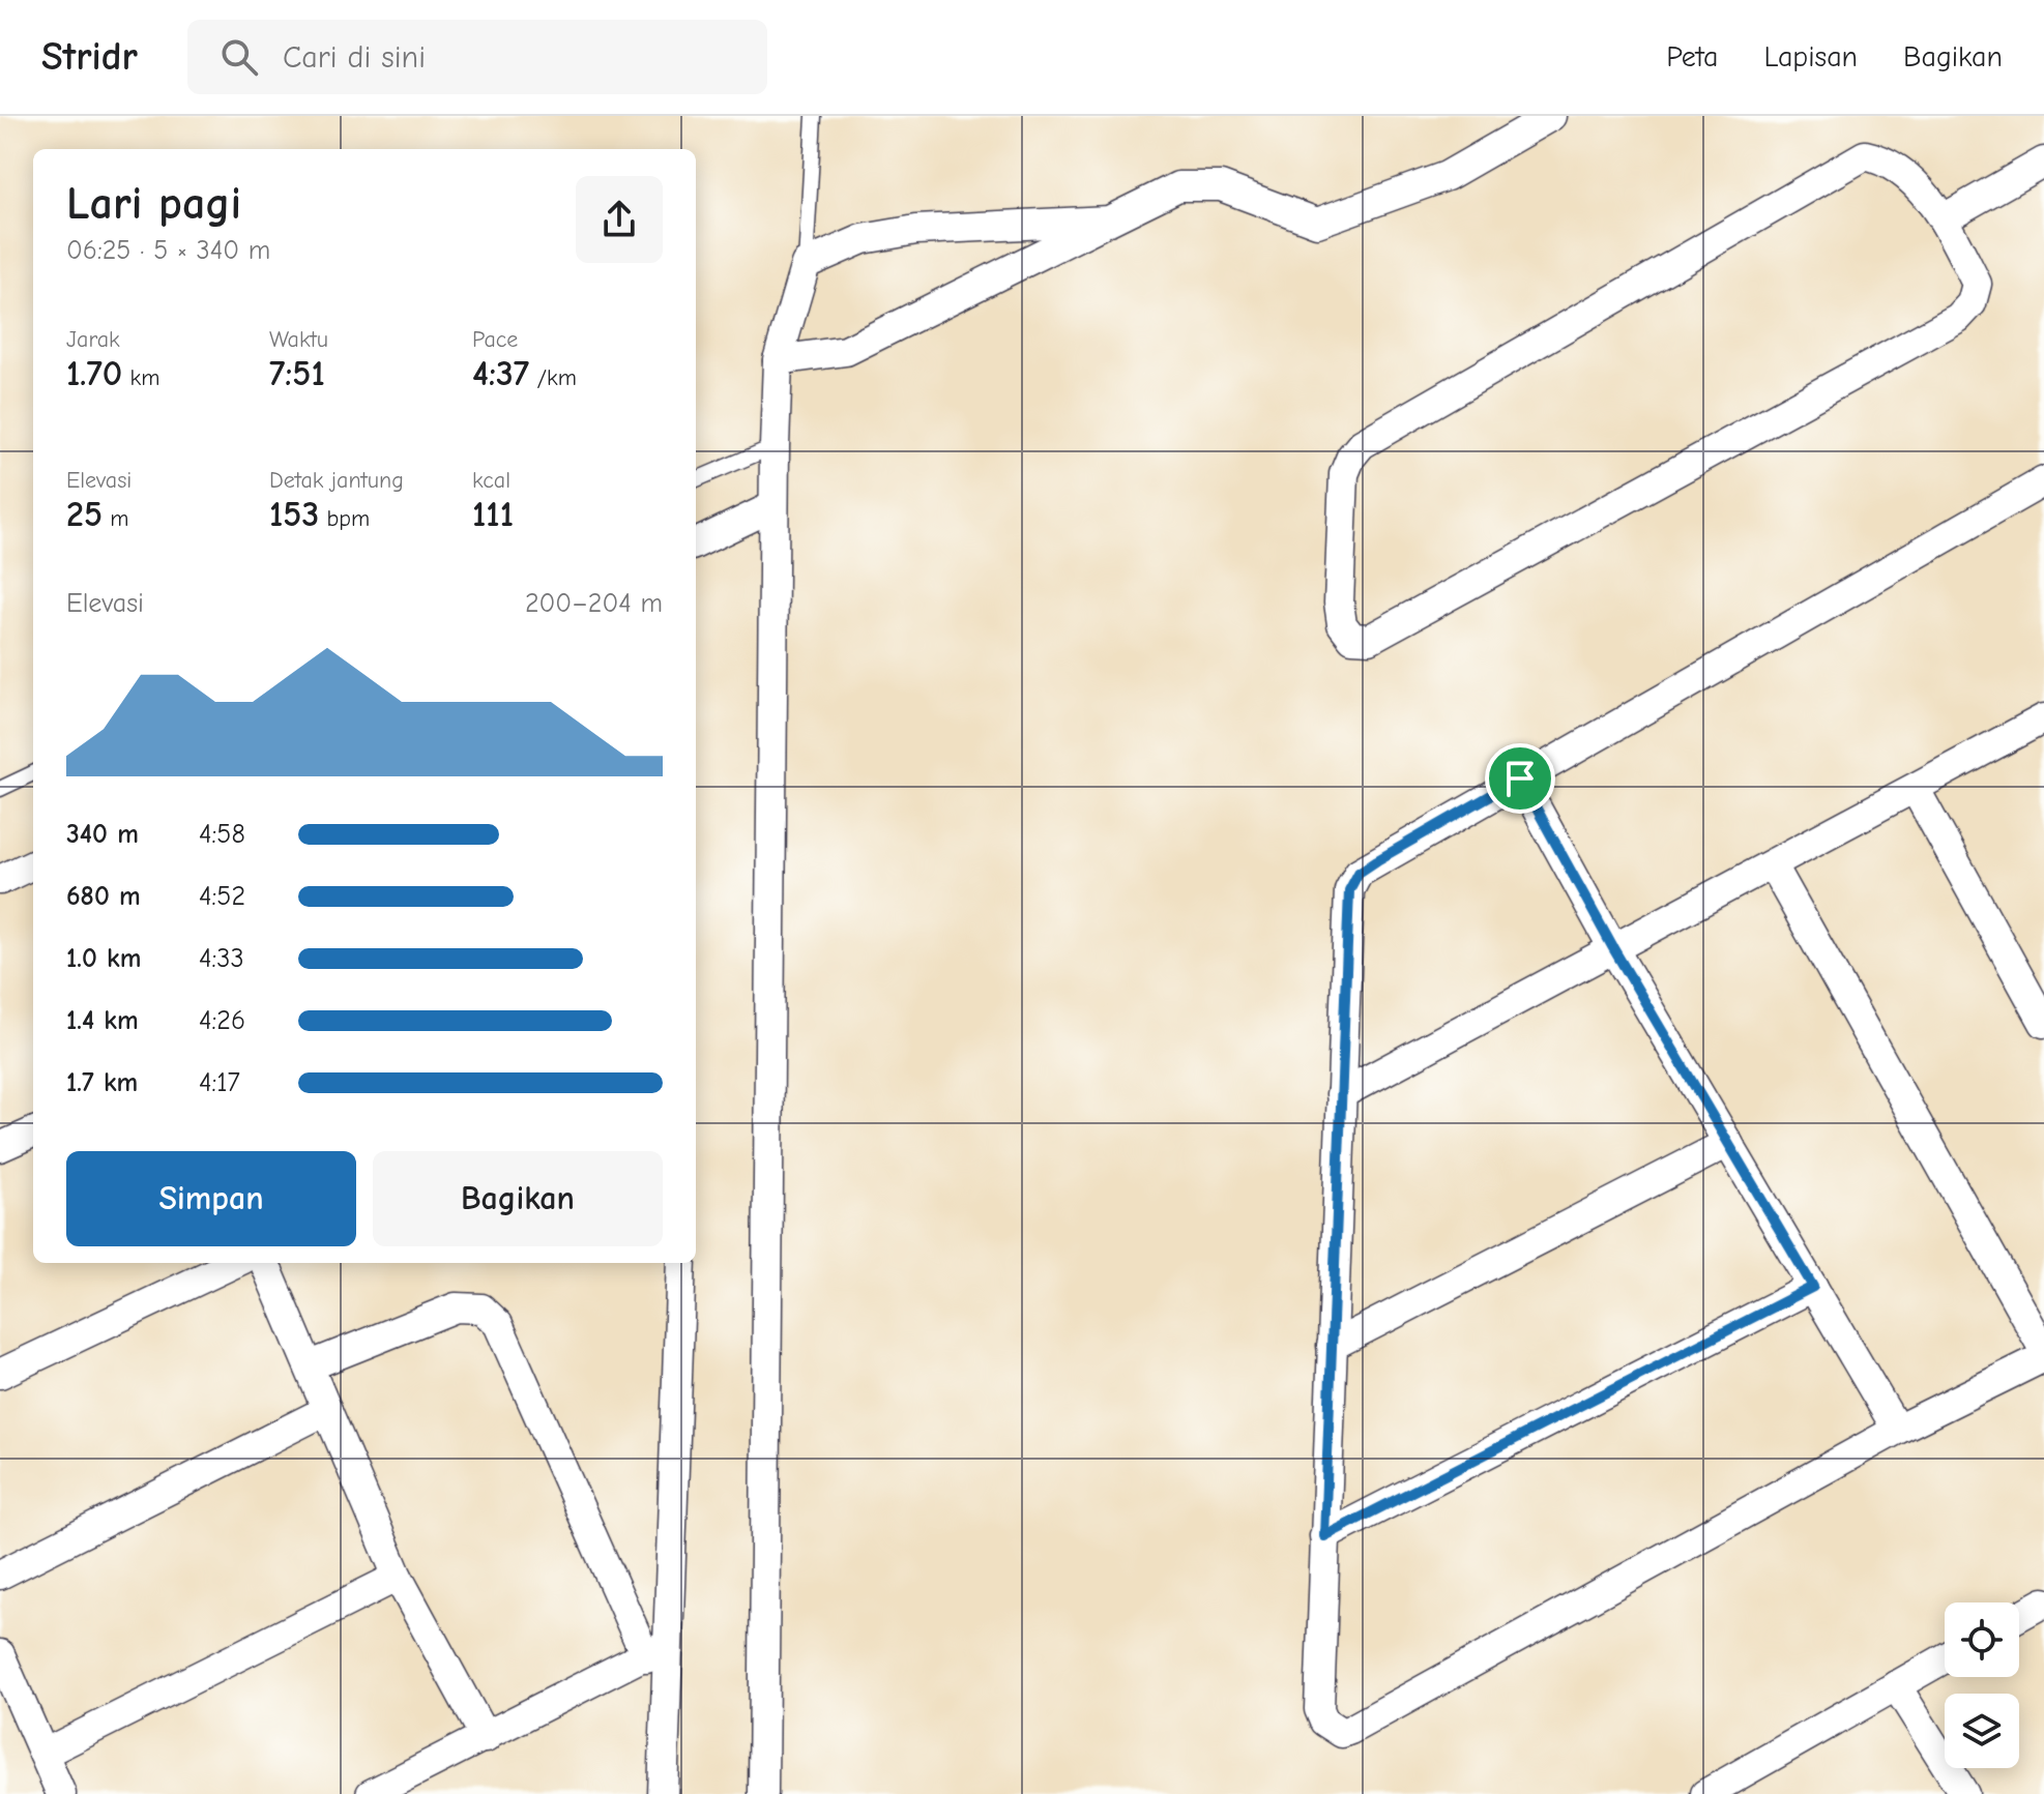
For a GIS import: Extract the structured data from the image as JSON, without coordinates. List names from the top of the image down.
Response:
{
  "page": {
    "header": "Stridr",
    "search": "Cari di sini",
    "nav": ["Peta", "Lapisan", "Bagikan"],
    "heading": ["Lari pagi", "06:25 · 5 × 340 m"],
    "stats": [
      ["Jarak", "1.70 km"],
      ["Waktu", "7:51"],
      ["Pace", "4:37 /km"],
      ["Elevasi", "25 m"],
      ["Detak jantung", "153 bpm"],
      ["kcal", "111"]
    ],
    "chart": ["Elevasi", "200–204 m"],
    "list": [
      {
        "name": "340 m",
        "note": "4:58"
      },
      {
        "name": "680 m",
        "note": "4:52"
      },
      {
        "name": "1.0 km",
        "note": "4:33"
      },
      {
        "name": "1.4 km",
        "note": "4:26"
      },
      {
        "name": "1.7 km",
        "note": "4:17"
      }
    ],
    "buttons": ["Simpan", "Bagikan"]
  }
}
